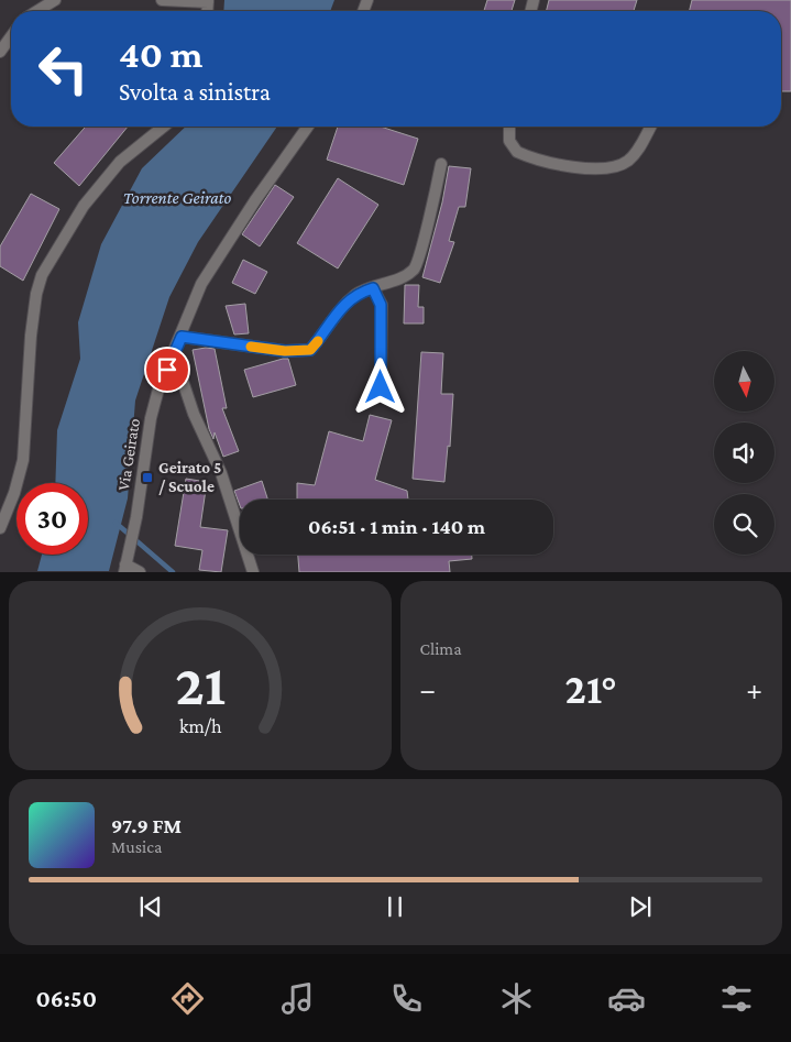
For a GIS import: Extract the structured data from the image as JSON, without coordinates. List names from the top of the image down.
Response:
{
  "streets": {
    "street": ["Via Geirato"]
  },
  "water": ["Torrente Geirato"],
  "places": {
    "transit": ["Geirato 5 / Scuole"]
  },
  "north": "bottom",
  "page": {
    "turn": ["40 m", "Svolta a sinistra"],
    "limit": "30",
    "trip": "06:51 · 1 min · 140 m",
    "tile": "Clima",
    "heat": ["−", "21°", "+"],
    "song": ["97.9 FM", "Musica"],
    "tabs": "06:50",
    "gauge": ["21", "km/h"]
  }
}
